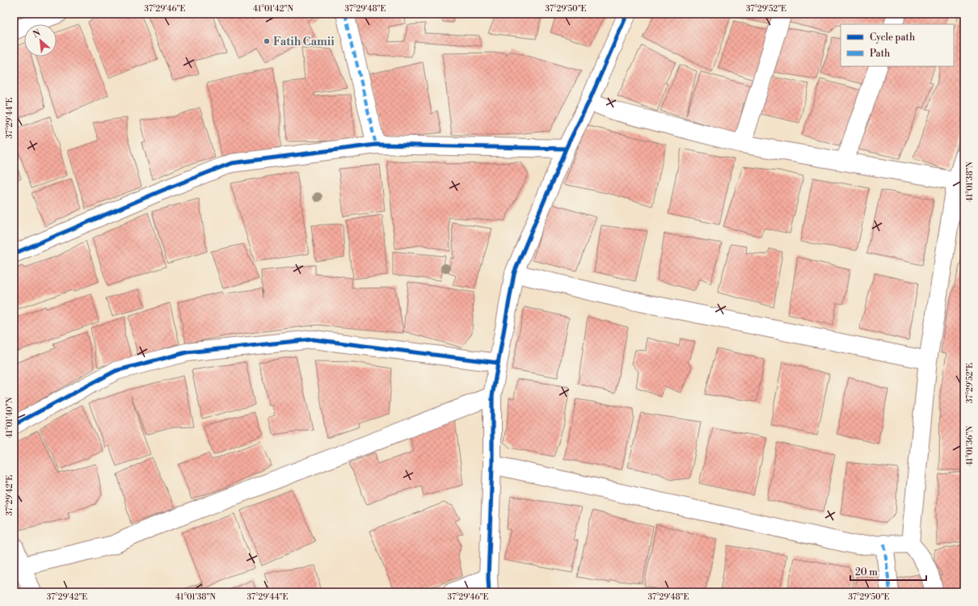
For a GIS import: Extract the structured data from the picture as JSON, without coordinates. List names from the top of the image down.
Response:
{
  "places": ["Fatih Camii"],
  "legend": ["Cycle path", "Path"],
  "scale_bar": "20 m",
  "north": "top left",
  "coordinates": [
    "37°29'46\"E",
    "41°01'42\"N",
    "37°29'48\"E",
    "37°29'50\"E",
    "37°29'52\"E",
    "37°29'44\"E",
    "41°01'38\"N",
    "41°01'40\"N",
    "41°01'36\"N",
    "37°29'42\"E"
  ]
}
